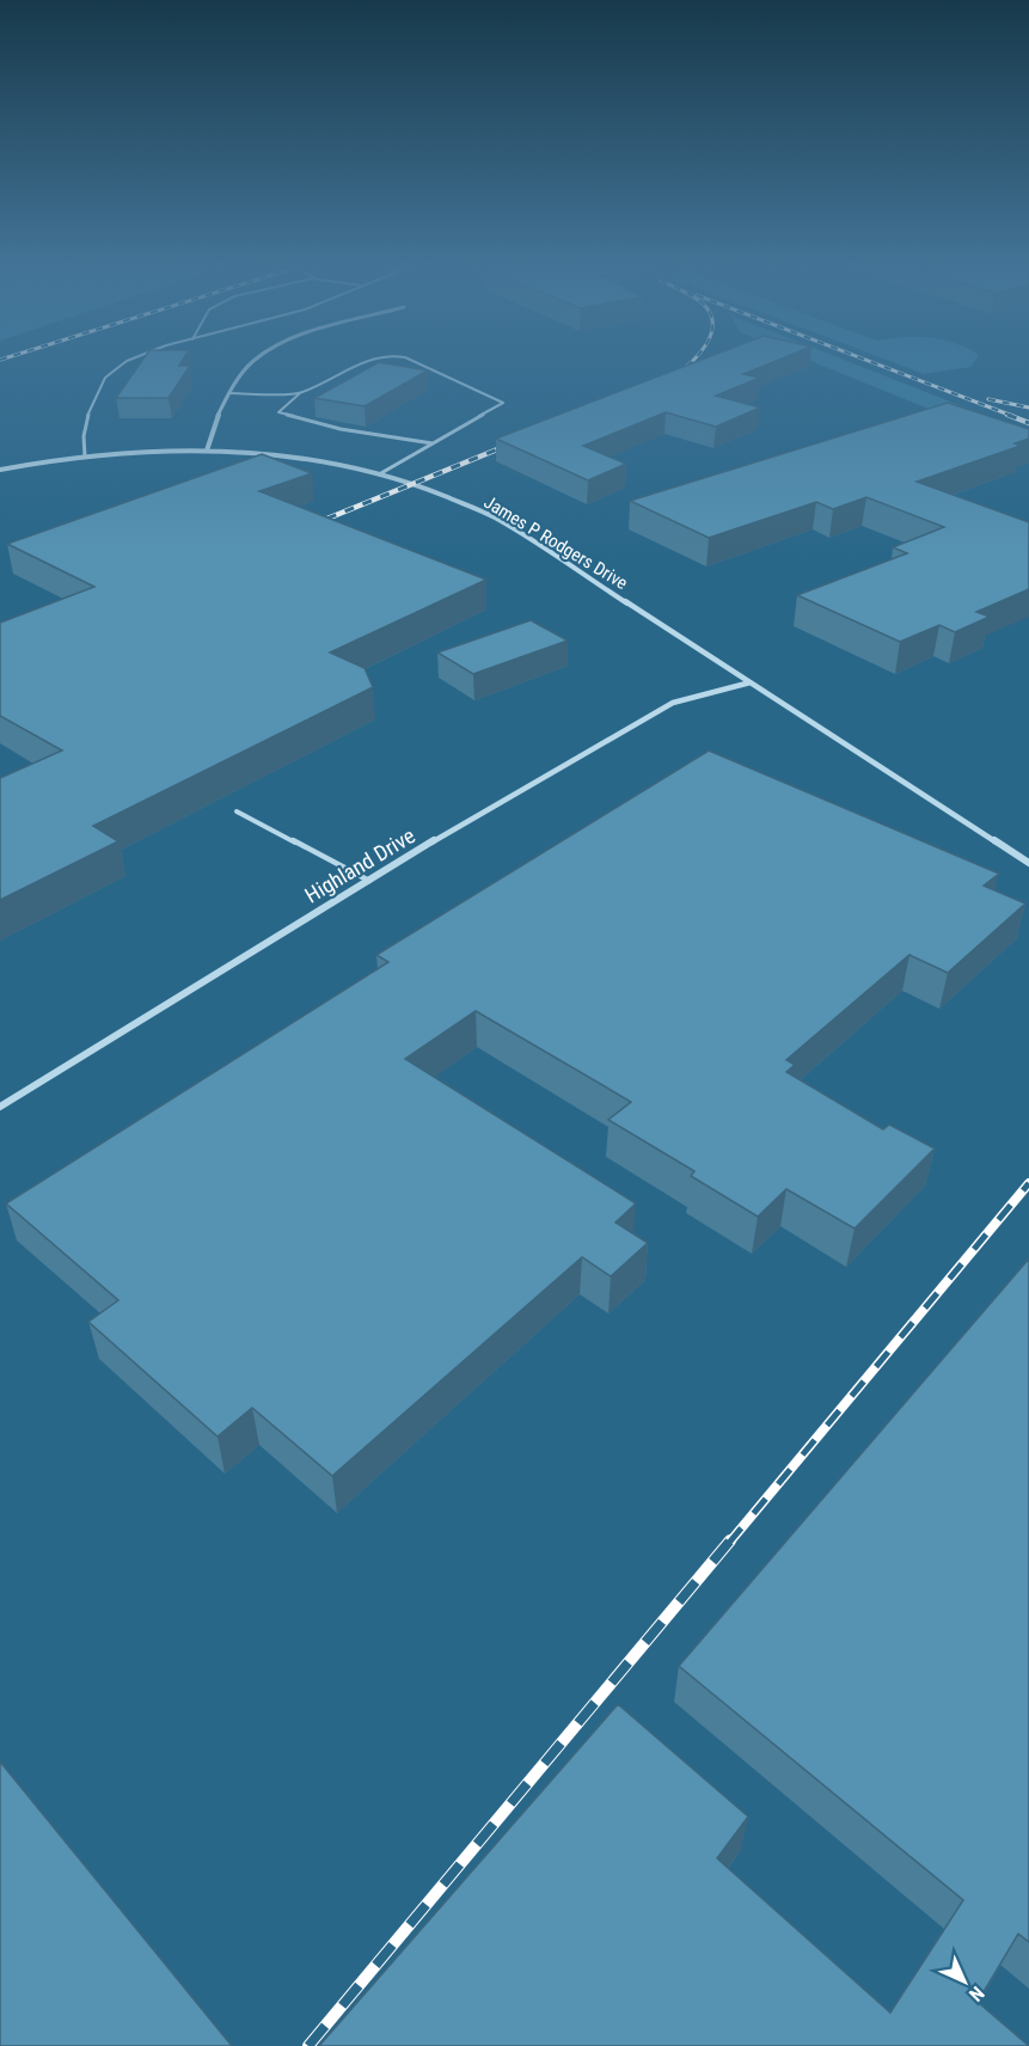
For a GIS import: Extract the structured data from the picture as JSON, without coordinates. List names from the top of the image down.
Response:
{
  "streets": {
    "street": ["James P Rodgers Drive", "Highland Drive"]
  },
  "crossings": [
    ["James P Rodgers Drive", "Highland Drive"]
  ],
  "north": "bottom right"
}
